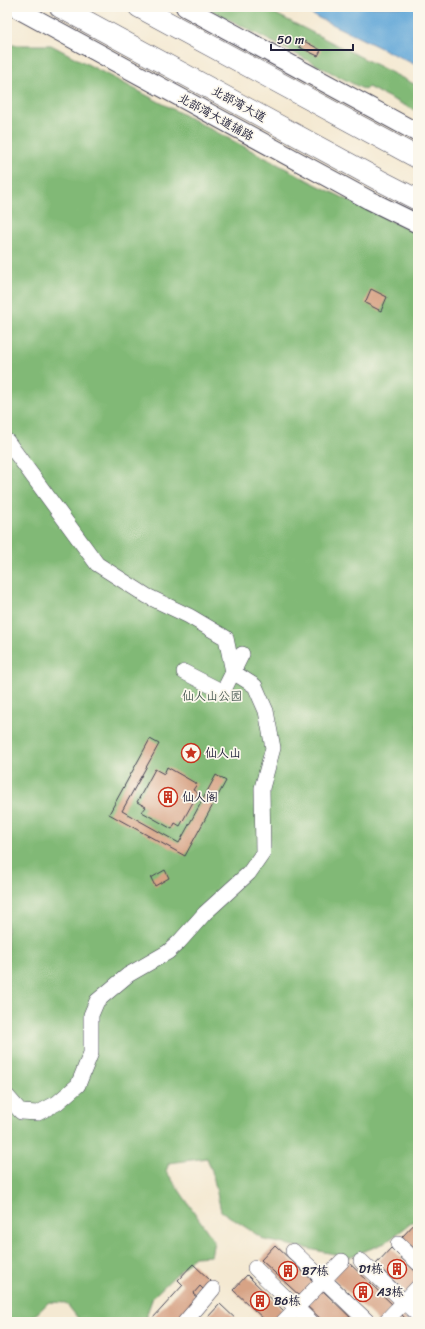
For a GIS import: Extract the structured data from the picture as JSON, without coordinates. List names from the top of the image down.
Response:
{
  "streets": {
    "highway": ["北部湾大道"],
    "main road": ["北部湾大道辅路"]
  },
  "parks": ["仙人山公园"],
  "places": {
    "place": ["仙人山"],
    "building": [
      "仙人阁",
      "D1栋",
      "B7栋",
      "A3栋",
      "B6栋"
    ]
  },
  "scale_bar": "50 m"
}
